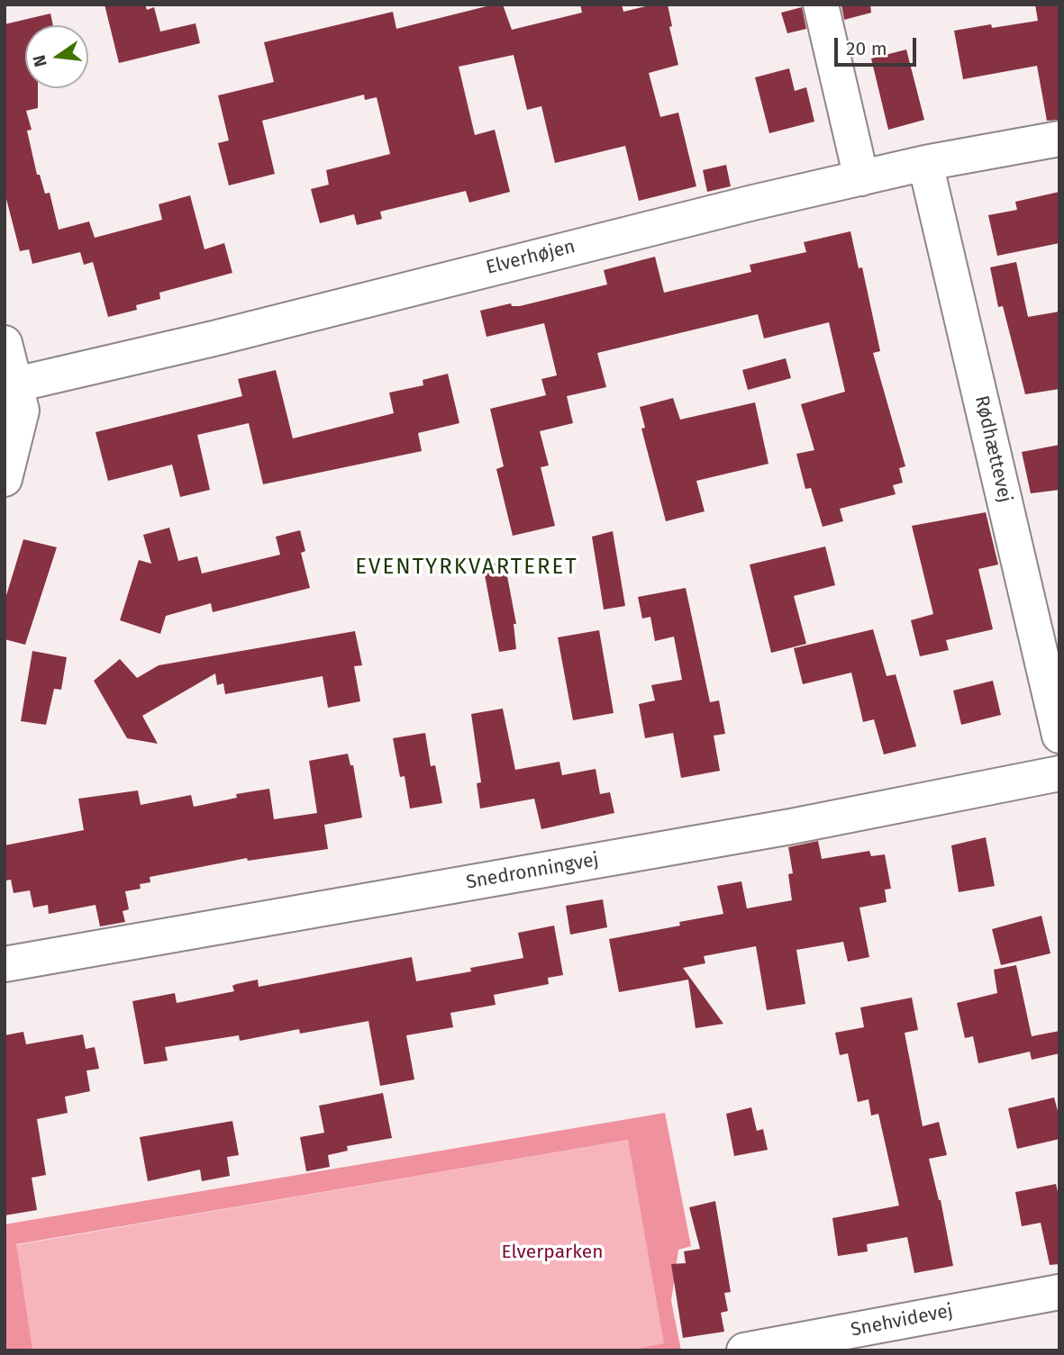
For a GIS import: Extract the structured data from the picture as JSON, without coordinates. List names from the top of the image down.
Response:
{
  "streets": {
    "street": [
      "Elverhøjen",
      "Rødhættevej",
      "Snedronningvej",
      "Snehvidevej"
    ]
  },
  "crossings": [
    ["Elverhøjen", "Rødhættevej"]
  ],
  "districts": ["EVENTYRKVARTERET"],
  "parks": ["Elverparken"],
  "scale_bar": "20 m",
  "north": "left"
}
